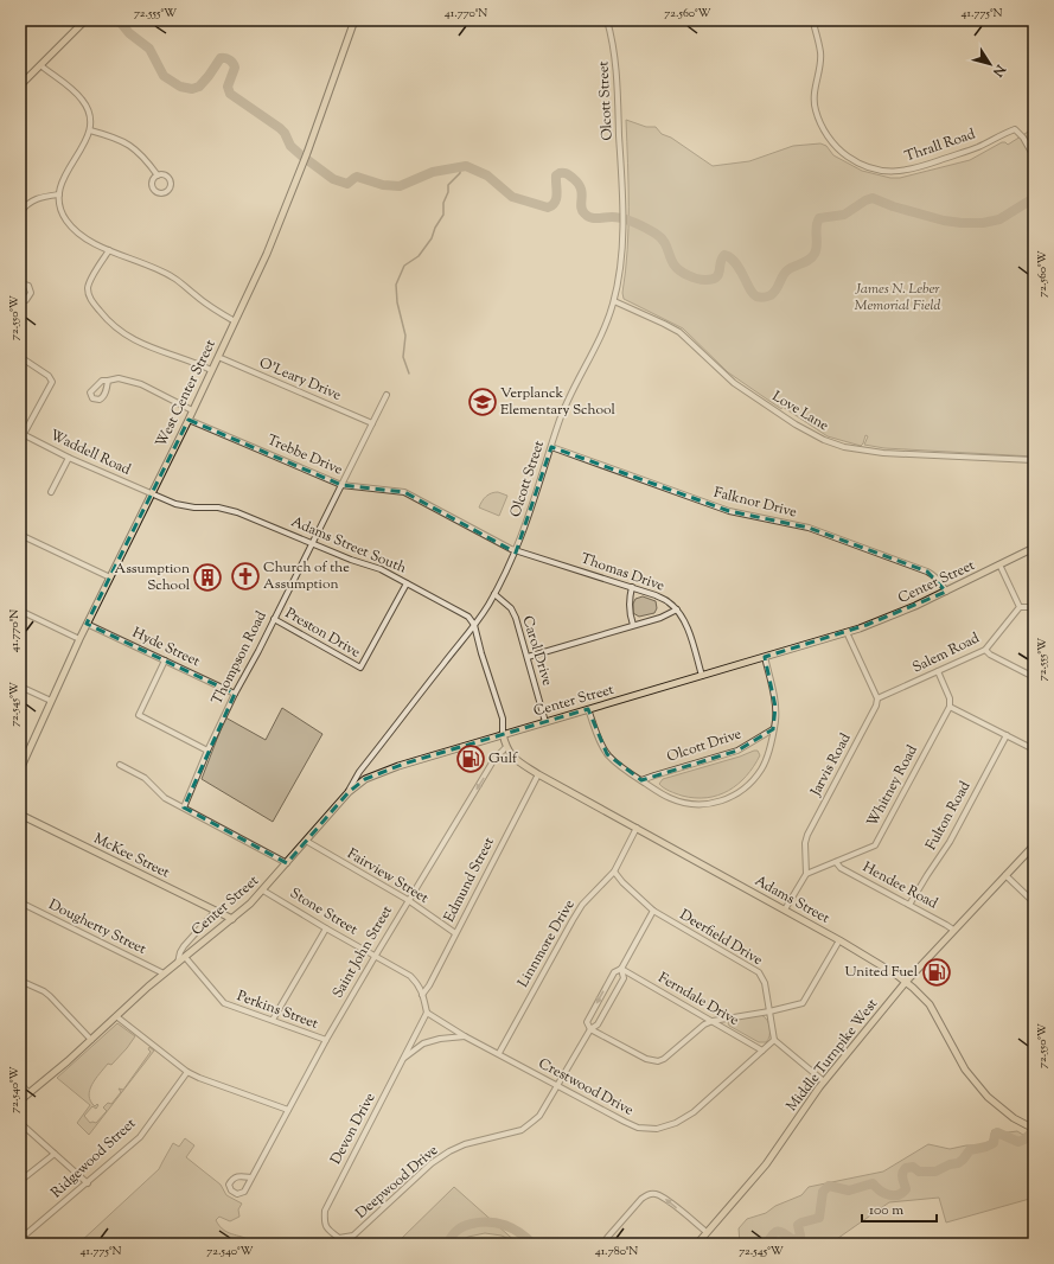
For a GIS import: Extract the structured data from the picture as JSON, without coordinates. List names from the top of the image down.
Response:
{
  "streets": {
    "main road": [
      "West Center Street",
      "Center Street",
      "McKee Street",
      "Adams Street",
      "Middle Turnpike West"
    ],
    "street": [
      "Olcott Street",
      "Thrall Road",
      "O'Leary Drive",
      "Love Lane",
      "Waddell Road",
      "Trebbe Drive",
      "Falknor Drive",
      "Adams Street South",
      "Thomas Drive",
      "Preston Drive",
      "Hyde Street",
      "Carol Drive",
      "Salem Road",
      "Thompson Road",
      "Olcott Drive",
      "Jarvis Road",
      "Whitney Road",
      "Fulton Road",
      "Fairview Street",
      "Edmund Street",
      "Hendee Road",
      "Stone Street",
      "Dougherty Street",
      "Deerfield Drive",
      "Linnmore Drive",
      "Saint John Street",
      "Ferndale Drive",
      "Perkins Street",
      "Crestwood Drive",
      "Devon Drive",
      "Ridgewood Street",
      "Deepwood Drive"
    ]
  },
  "crossings": [
    ["Olcott Street", "Love Lane"],
    ["Olcott Street", "Trebbe Drive"],
    ["Olcott Street", "Falknor Drive"],
    ["Olcott Street", "Adams Street South"],
    ["Olcott Street", "Thomas Drive"],
    ["Olcott Street", "Center Street"],
    ["Olcott Street", "Carol Drive"],
    ["O'Leary Drive", "West Center Street"],
    ["O'Leary Drive", "Thompson Road"],
    ["West Center Street", "Waddell Road"],
    ["West Center Street", "Trebbe Drive"],
    ["West Center Street", "Adams Street South"],
    ["West Center Street", "Hyde Street"],
    ["Waddell Road", "Adams Street South"],
    ["Trebbe Drive", "Thomas Drive"],
    ["Trebbe Drive", "Thompson Road"],
    ["Falknor Drive", "Center Street"],
    ["Adams Street South", "Preston Drive"],
    ["Adams Street South", "Thompson Road"],
    ["Thomas Drive", "Center Street"],
    ["Center Street", "Carol Drive"],
    ["Center Street", "McKee Street"],
    ["Center Street", "Fairview Street"],
    ["Center Street", "Adams Street"],
    ["Center Street", "Stone Street"],
    ["Center Street", "Dougherty Street"],
    ["Center Street", "Perkins Street"],
    ["Preston Drive", "Thompson Road"],
    ["Hyde Street", "Thompson Road"],
    ["Salem Road", "Jarvis Road"],
    ["Jarvis Road", "Whitney Road"],
    ["Whitney Road", "Hendee Road"],
    ["Fulton Road", "Hendee Road"],
    ["Fairview Street", "Edmund Street"],
    ["Fairview Street", "Saint John Street"],
    ["Edmund Street", "Adams Street"],
    ["Edmund Street", "Stone Street"],
    ["Hendee Road", "Middle Turnpike West"],
    ["Adams Street", "Linnmore Drive"],
    ["Adams Street", "Saint John Street"],
    ["Adams Street", "Middle Turnpike West"],
    ["Stone Street", "Saint John Street"],
    ["Stone Street", "Crestwood Drive"],
    ["Stone Street", "Devon Drive"],
    ["Deerfield Drive", "Linnmore Drive"],
    ["Deerfield Drive", "Crestwood Drive"],
    ["Deerfield Drive", "Deepwood Drive"],
    ["Linnmore Drive", "Crestwood Drive"],
    ["Saint John Street", "Perkins Street"],
    ["Ferndale Drive", "Crestwood Drive"],
    ["Ferndale Drive", "Deepwood Drive"],
    ["Crestwood Drive", "Devon Drive"],
    ["Crestwood Drive", "Deepwood Drive"],
    ["Devon Drive", "Deepwood Drive"]
  ],
  "parks": ["James N. Leber Memorial Field"],
  "places": {
    "school or university": ["Verplanck Elementary School"],
    "church": ["Church of the Assumption"],
    "building": ["Assumption School"],
    "fuel station": ["Gulf", "United Fuel"]
  },
  "scale_bar": "100 m",
  "north": "bottom right",
  "coordinates": [
    "72.555°W",
    "41.770°N",
    "72.560°W",
    "41.775°N",
    "72.550°W",
    "72.545°W",
    "72.540°W",
    "41.780°N"
  ]
}
